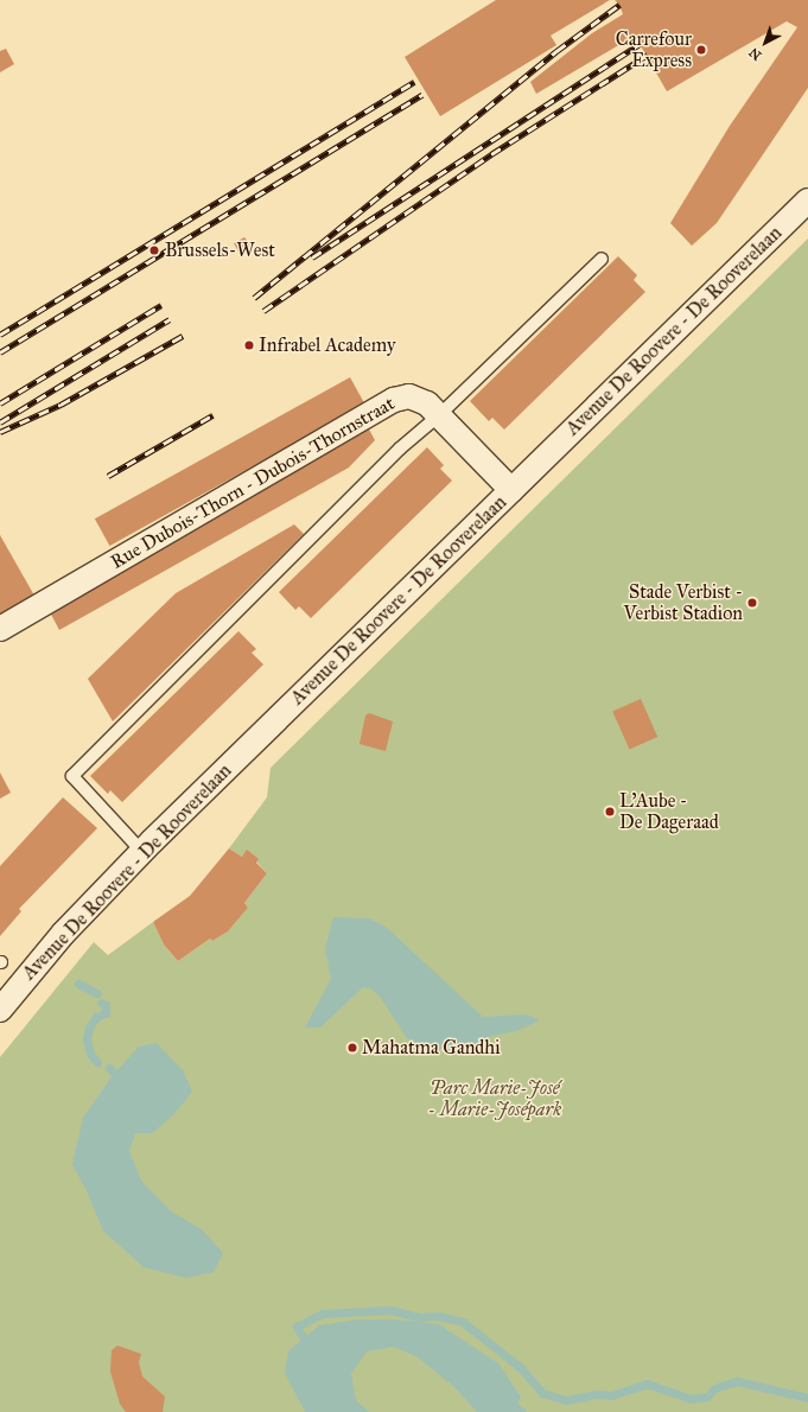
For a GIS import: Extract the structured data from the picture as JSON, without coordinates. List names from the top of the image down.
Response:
{
  "streets": {
    "street": ["Avenue De Roovere - De Rooverelaan", "Rue Dubois-Thorn - Dubois-Thornstraat"]
  },
  "crossings": [
    ["Avenue De Roovere - De Rooverelaan", "Rue Dubois-Thorn - Dubois-Thornstraat"]
  ],
  "parks": ["Parc Marie-José - Marie-Josépark"],
  "places": [
    "Carrefour Express",
    "Brussels-West",
    "Infrabel Academy",
    "Stade Verbist - Verbist Stadion",
    "L'Aube - De Dageraad",
    "Mahatma Gandhi"
  ],
  "north": "bottom left"
}
